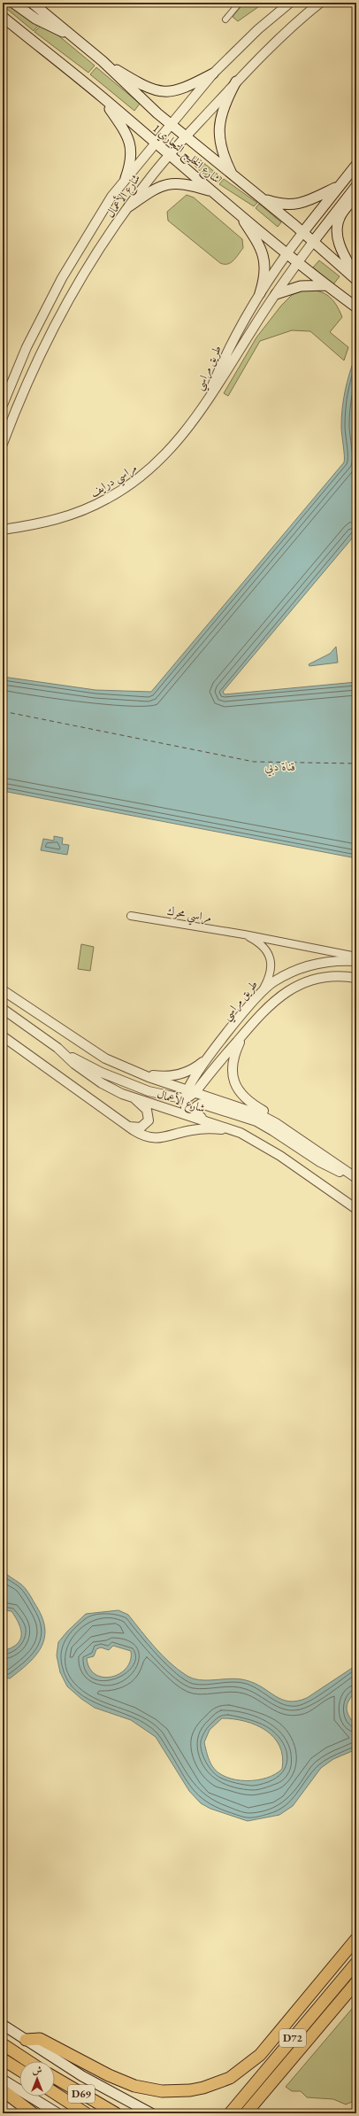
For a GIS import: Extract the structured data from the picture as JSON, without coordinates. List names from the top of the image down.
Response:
{
  "streets": {
    "main road": [
      "شارع الخليج التجاري 1",
      "طريق مراسي",
      "D72",
      "D69"
    ],
    "street": ["شارع الأعمال", "مراسي درايف", "مراسي محرك"]
  },
  "crossings": [
    ["شارع الخليج التجاري 1", "شارع الأعمال"],
    ["شارع الخليج التجاري 1", "طريق مراسي"],
    ["شارع الأعمال", "طريق مراسي"],
    ["طريق مراسي", "مراسي درايف"],
    ["طريق مراسي", "مراسي محرك"]
  ],
  "water": ["قناة دبي"],
  "north": "top"
}
